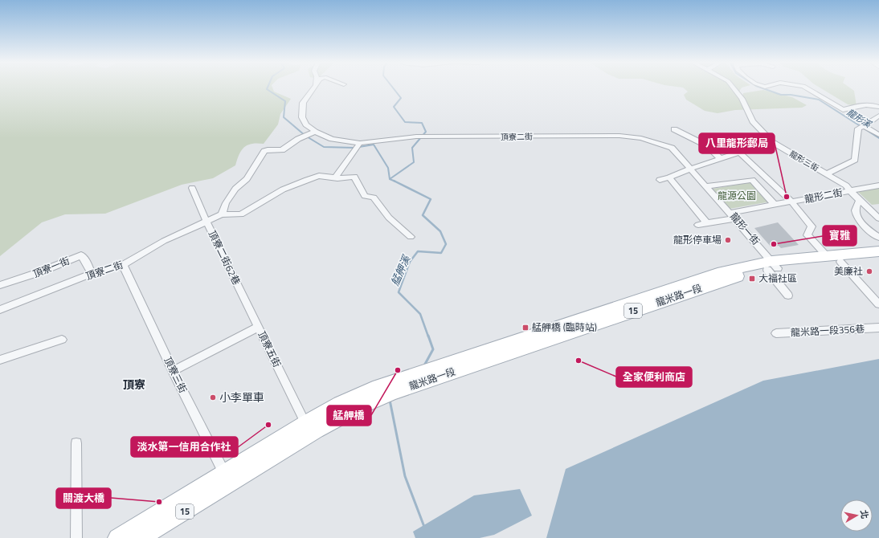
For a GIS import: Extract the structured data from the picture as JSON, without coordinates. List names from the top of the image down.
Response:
{
  "streets": {
    "main road": ["龍米路一段", "15"],
    "street": [
      "頂寮二街",
      "龍形三街",
      "龍形二街",
      "龍形一街",
      "頂寮二街62巷",
      "頂寮一街",
      "龍米路一段356巷",
      "頂寮五街",
      "頂寮三街"
    ]
  },
  "crossings": [
    ["頂寮二街", "龍形一街"],
    ["頂寮二街", "頂寮二街62巷"],
    ["頂寮二街", "頂寮一街"],
    ["頂寮二街", "頂寮三街"],
    ["龍形三街", "龍形二街"],
    ["龍形二街", "龍形一街"],
    ["龍形一街", "龍米路一段"],
    ["頂寮二街62巷", "頂寮五街"],
    ["龍米路一段", "頂寮五街"],
    ["龍米路一段", "頂寮三街"],
    ["頂寮五街", "頂寮三街"]
  ],
  "districts": ["頂寮"],
  "water": ["龍形溪", "艋舺溪"],
  "parks": ["龍源公園"],
  "places": {
    "other": [
      "八里龍形郵局",
      "龍形停車場",
      "寶雅",
      "美廉社",
      "全家便利商店",
      "艋舺橋",
      "小李單車",
      "淡水第一信用合作社",
      "關渡大橋"
    ],
    "transit": ["大福社區", "艋舺橋 (臨時站)"]
  },
  "north": "right"
}
